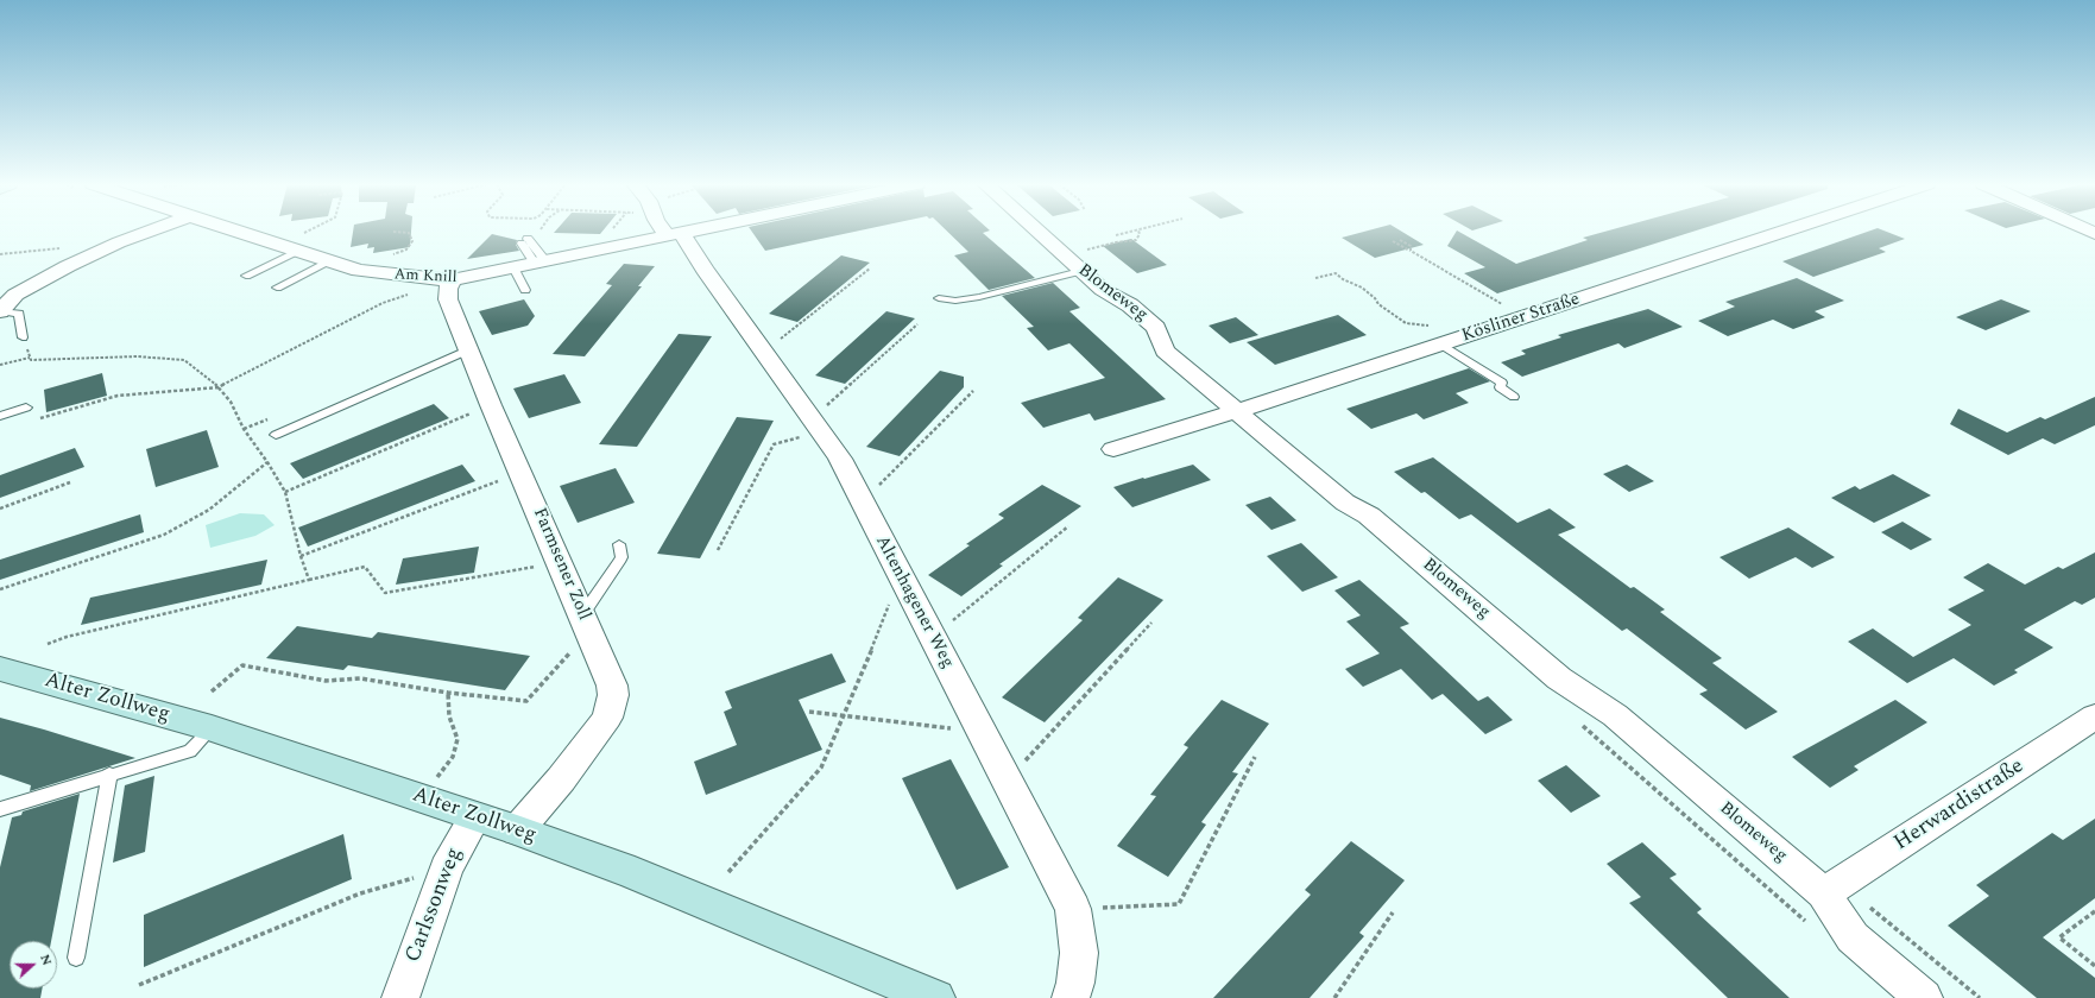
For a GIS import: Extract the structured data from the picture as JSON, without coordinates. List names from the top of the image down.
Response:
{
  "streets": {
    "street": [
      "Am Knill",
      "Blomeweg",
      "Kösliner Straße",
      "Farmsener Zoll",
      "Altenhagener Weg",
      "Alter Zollweg",
      "Herwardistraße",
      "Carlssonweg"
    ]
  },
  "crossings": [
    ["Am Knill", "Farmsener Zoll"],
    ["Am Knill", "Altenhagener Weg"],
    ["Blomeweg", "Kösliner Straße"],
    ["Blomeweg", "Herwardistraße"],
    ["Farmsener Zoll", "Alter Zollweg"],
    ["Alter Zollweg", "Carlssonweg"]
  ],
  "north": "right"
}
